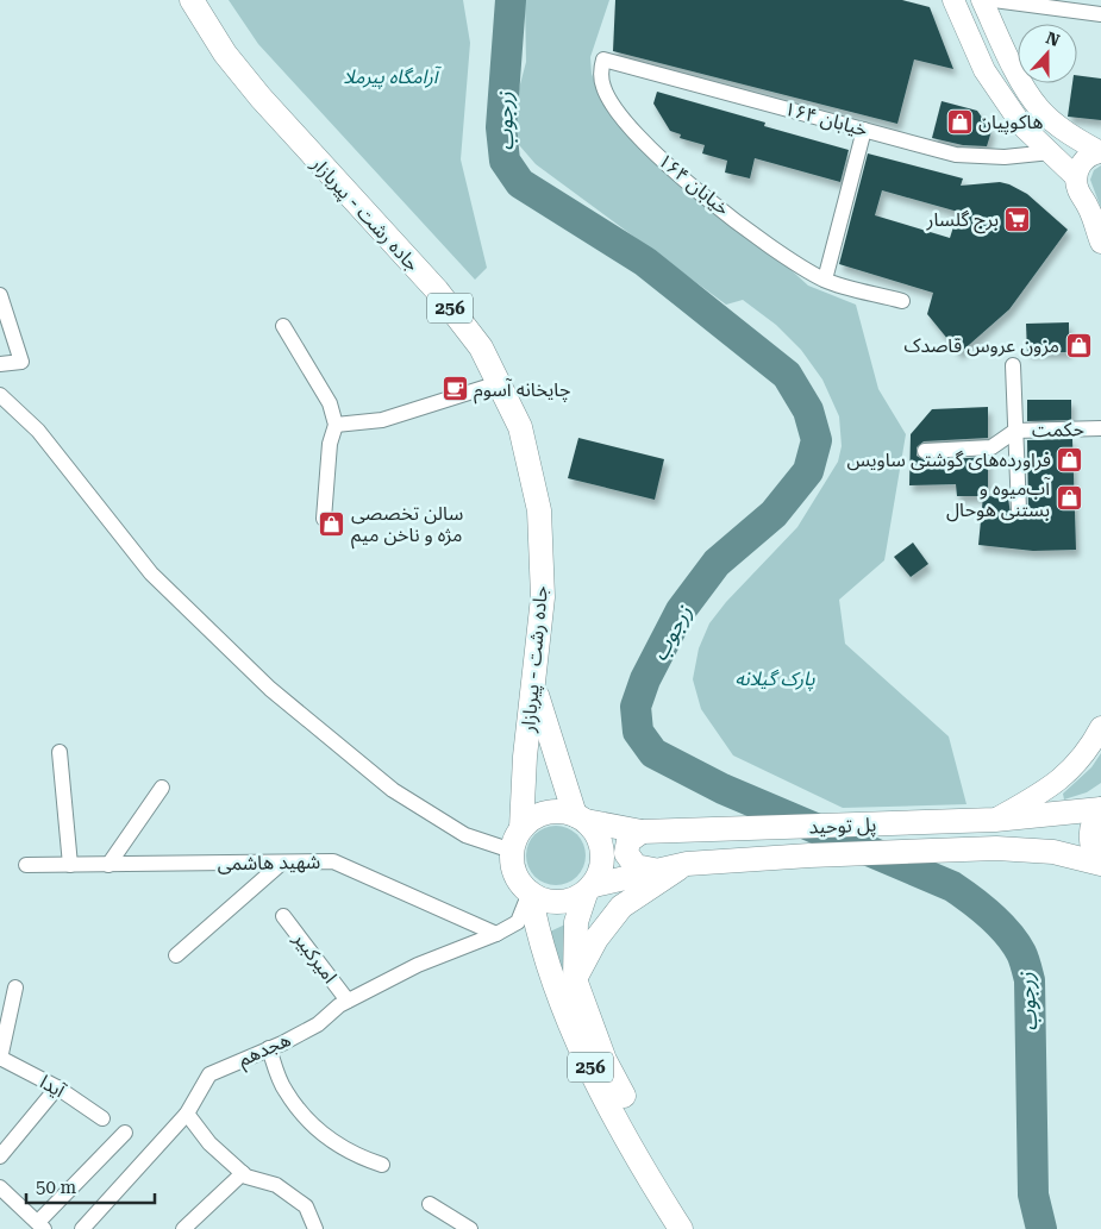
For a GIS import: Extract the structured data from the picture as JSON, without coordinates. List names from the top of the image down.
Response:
{
  "streets": {
    "main road": ["جاده رشت - پیربازار", "256", "پل توحید"],
    "street": [
      "۱۶۴ خیابان",
      "خیابان ۱۶۴",
      "حکمت",
      "شهید هاشمی",
      "امیرکبیر",
      "هجدهم",
      "آیدا"
    ]
  },
  "crossings": [
    ["۱۶۴ خیابان", "خیابان ۱۶۴"],
    ["جاده رشت - پیربازار", "256"],
    ["جاده رشت - پیربازار", "پل توحید"],
    ["جاده رشت - پیربازار", "هجدهم"],
    ["256", "پل توحید"],
    ["256", "هجدهم"],
    ["پل توحید", "هجدهم"],
    ["شهید هاشمی", "هجدهم"],
    ["امیرکبیر", "هجدهم"]
  ],
  "water": ["زرجوب"],
  "parks": ["آرامگاه پیرملا", "پارک گیلانه"],
  "places": {
    "shop": [
      "هاکوپیان",
      "مزون عروس قاصدک",
      "فراورده‌های گوشتی ساویس",
      "آب‌میوه و بستنی هوحال",
      "سالن تخصصی مژه و ناخن میم"
    ],
    "supermarket": ["برج گلسار"],
    "cafe": ["چایخانه آسوم"]
  },
  "scale_bar": "50 m",
  "north": "top"
}
